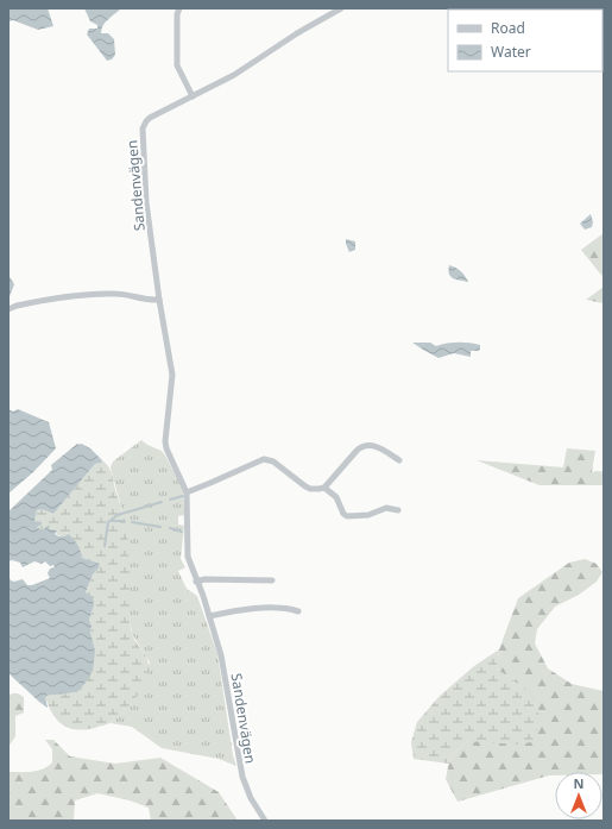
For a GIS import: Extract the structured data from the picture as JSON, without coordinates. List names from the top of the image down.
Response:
{
  "streets": {
    "street": ["Sandenvägen"]
  },
  "legend": ["Road", "Water"],
  "north": "top"
}
